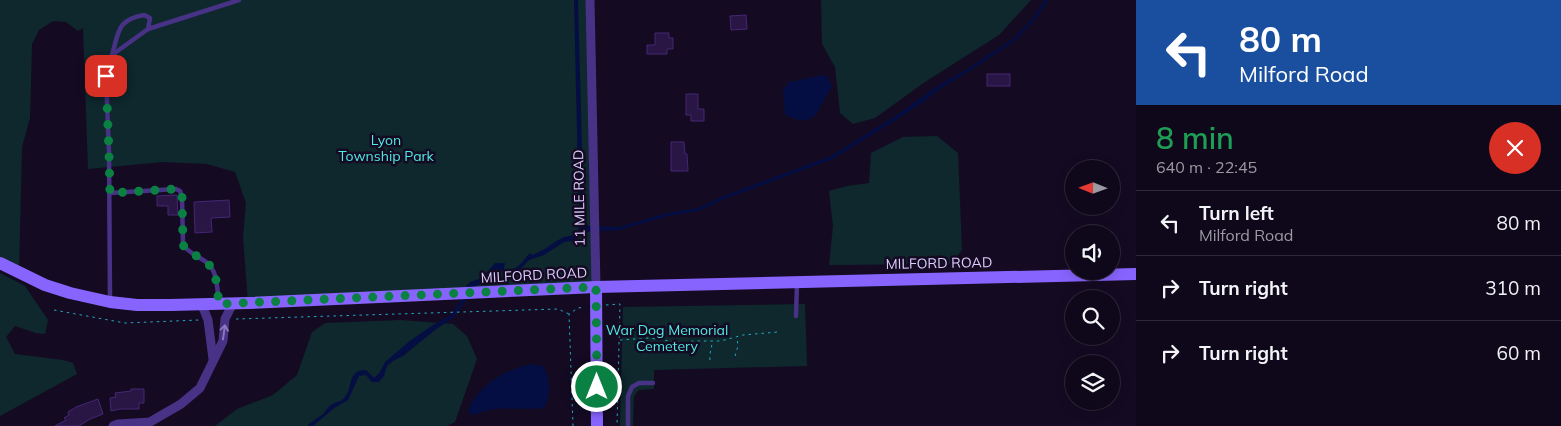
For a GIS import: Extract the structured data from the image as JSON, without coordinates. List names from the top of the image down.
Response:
{
  "streets": {
    "street": ["11 MILE ROAD", "MILFORD ROAD"]
  },
  "crossings": [
    ["11 MILE ROAD", "MILFORD ROAD"]
  ],
  "parks": ["Lyon Township Park", "War Dog Memorial Cemetery"],
  "north": "left",
  "page": {
    "turn": ["80 m", "Milford Road"],
    "heading": ["8 min", "640 m · 22:45"],
    "list": [
      {
        "name": "Turn left",
        "note": "Milford Road",
        "value": "80 m"
      },
      {
        "name": "Turn right",
        "value": "310 m"
      },
      {
        "name": "Turn right",
        "value": "60 m"
      }
    ]
  }
}
